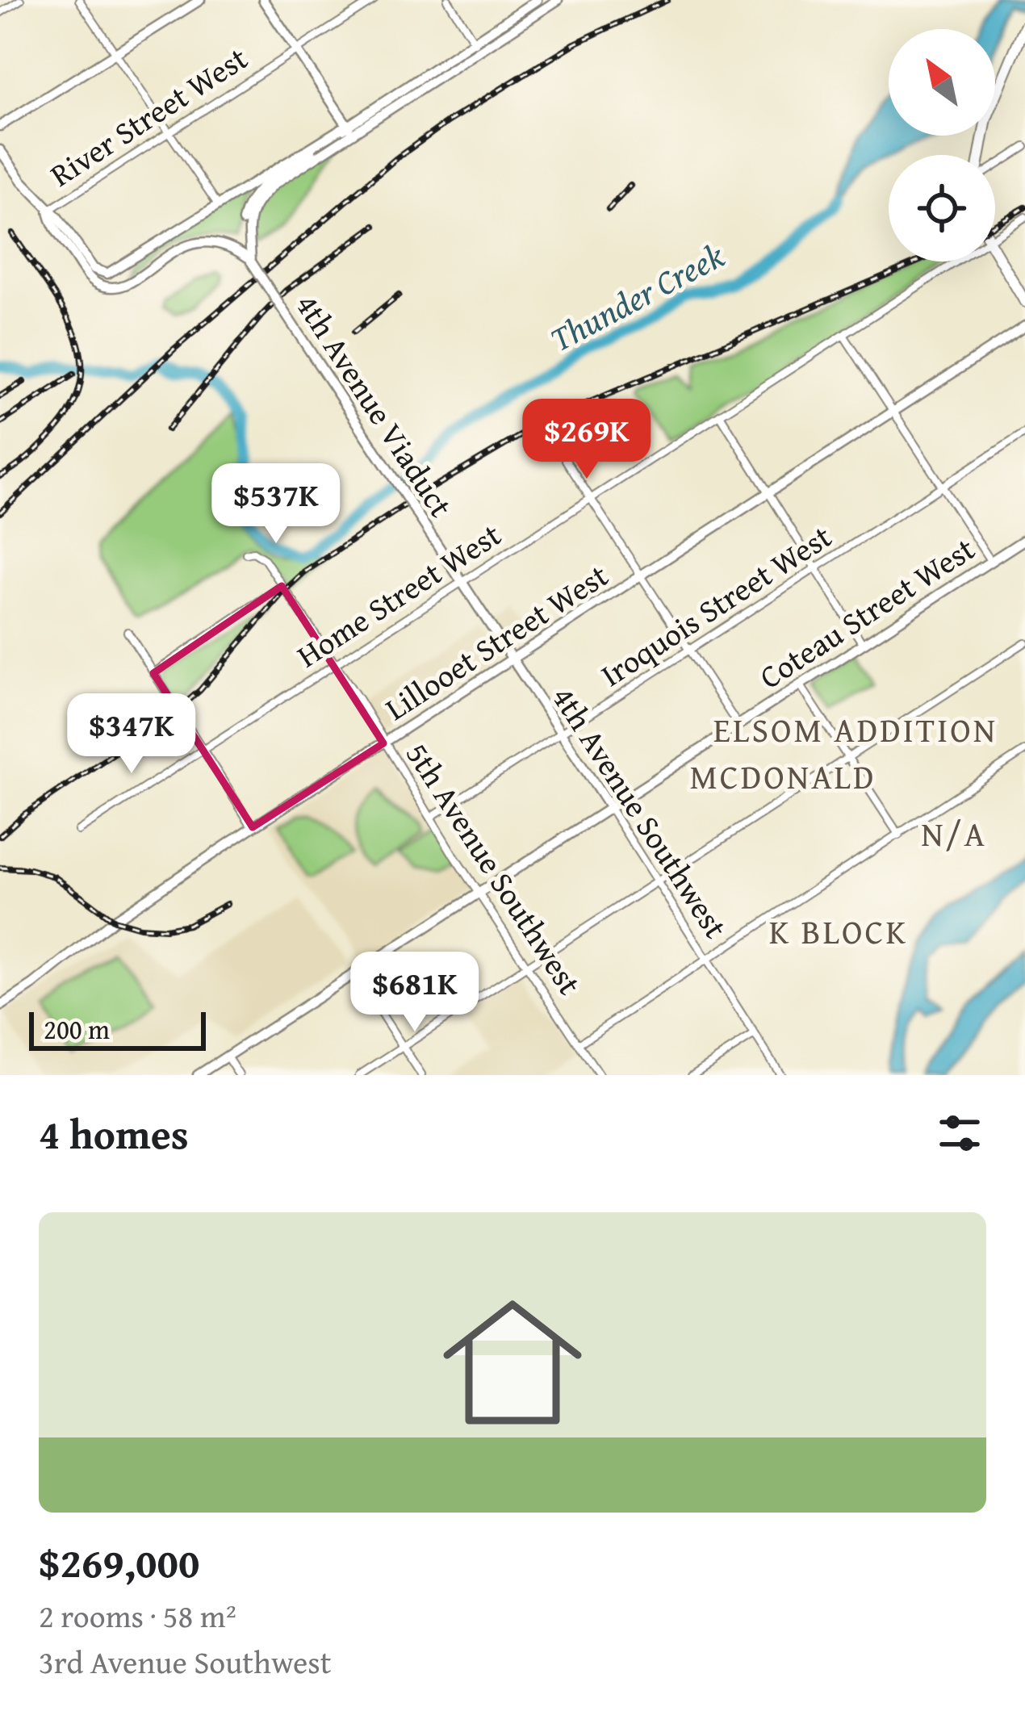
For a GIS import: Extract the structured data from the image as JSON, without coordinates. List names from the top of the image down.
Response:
{
  "streets": {
    "street": [
      "River Street West",
      "4th Avenue Viaduct",
      "Home Street West",
      "Iroquois Street West",
      "Coteau Street West",
      "Lillooet Street West",
      "4th Avenue Southwest",
      "5th Avenue Southwest"
    ]
  },
  "crossings": [
    ["4th Avenue Viaduct", "Home Street West"],
    ["4th Avenue Viaduct", "4th Avenue Southwest"],
    ["Home Street West", "4th Avenue Southwest"],
    ["Home Street West", "5th Avenue Southwest"],
    ["Iroquois Street West", "4th Avenue Southwest"],
    ["Iroquois Street West", "5th Avenue Southwest"],
    ["Coteau Street West", "4th Avenue Southwest"],
    ["Coteau Street West", "5th Avenue Southwest"],
    ["Lillooet Street West", "4th Avenue Southwest"],
    ["Lillooet Street West", "5th Avenue Southwest"]
  ],
  "districts": [
    "ELSOM ADDITION",
    "MCDONALD",
    "N/A",
    "K BLOCK"
  ],
  "water": ["Thunder Creek"],
  "scale_bar": "200 m",
  "north": "top left",
  "page": {
    "price": [
      "$269K",
      "$537K",
      "$347K",
      "$681K"
    ],
    "scale": "200 m",
    "heading": "4 homes",
    "list": [
      {
        "name": "$269,000",
        "note": "2 rooms · 58 m² · 3rd Avenue Southwest"
      }
    ]
  }
}
